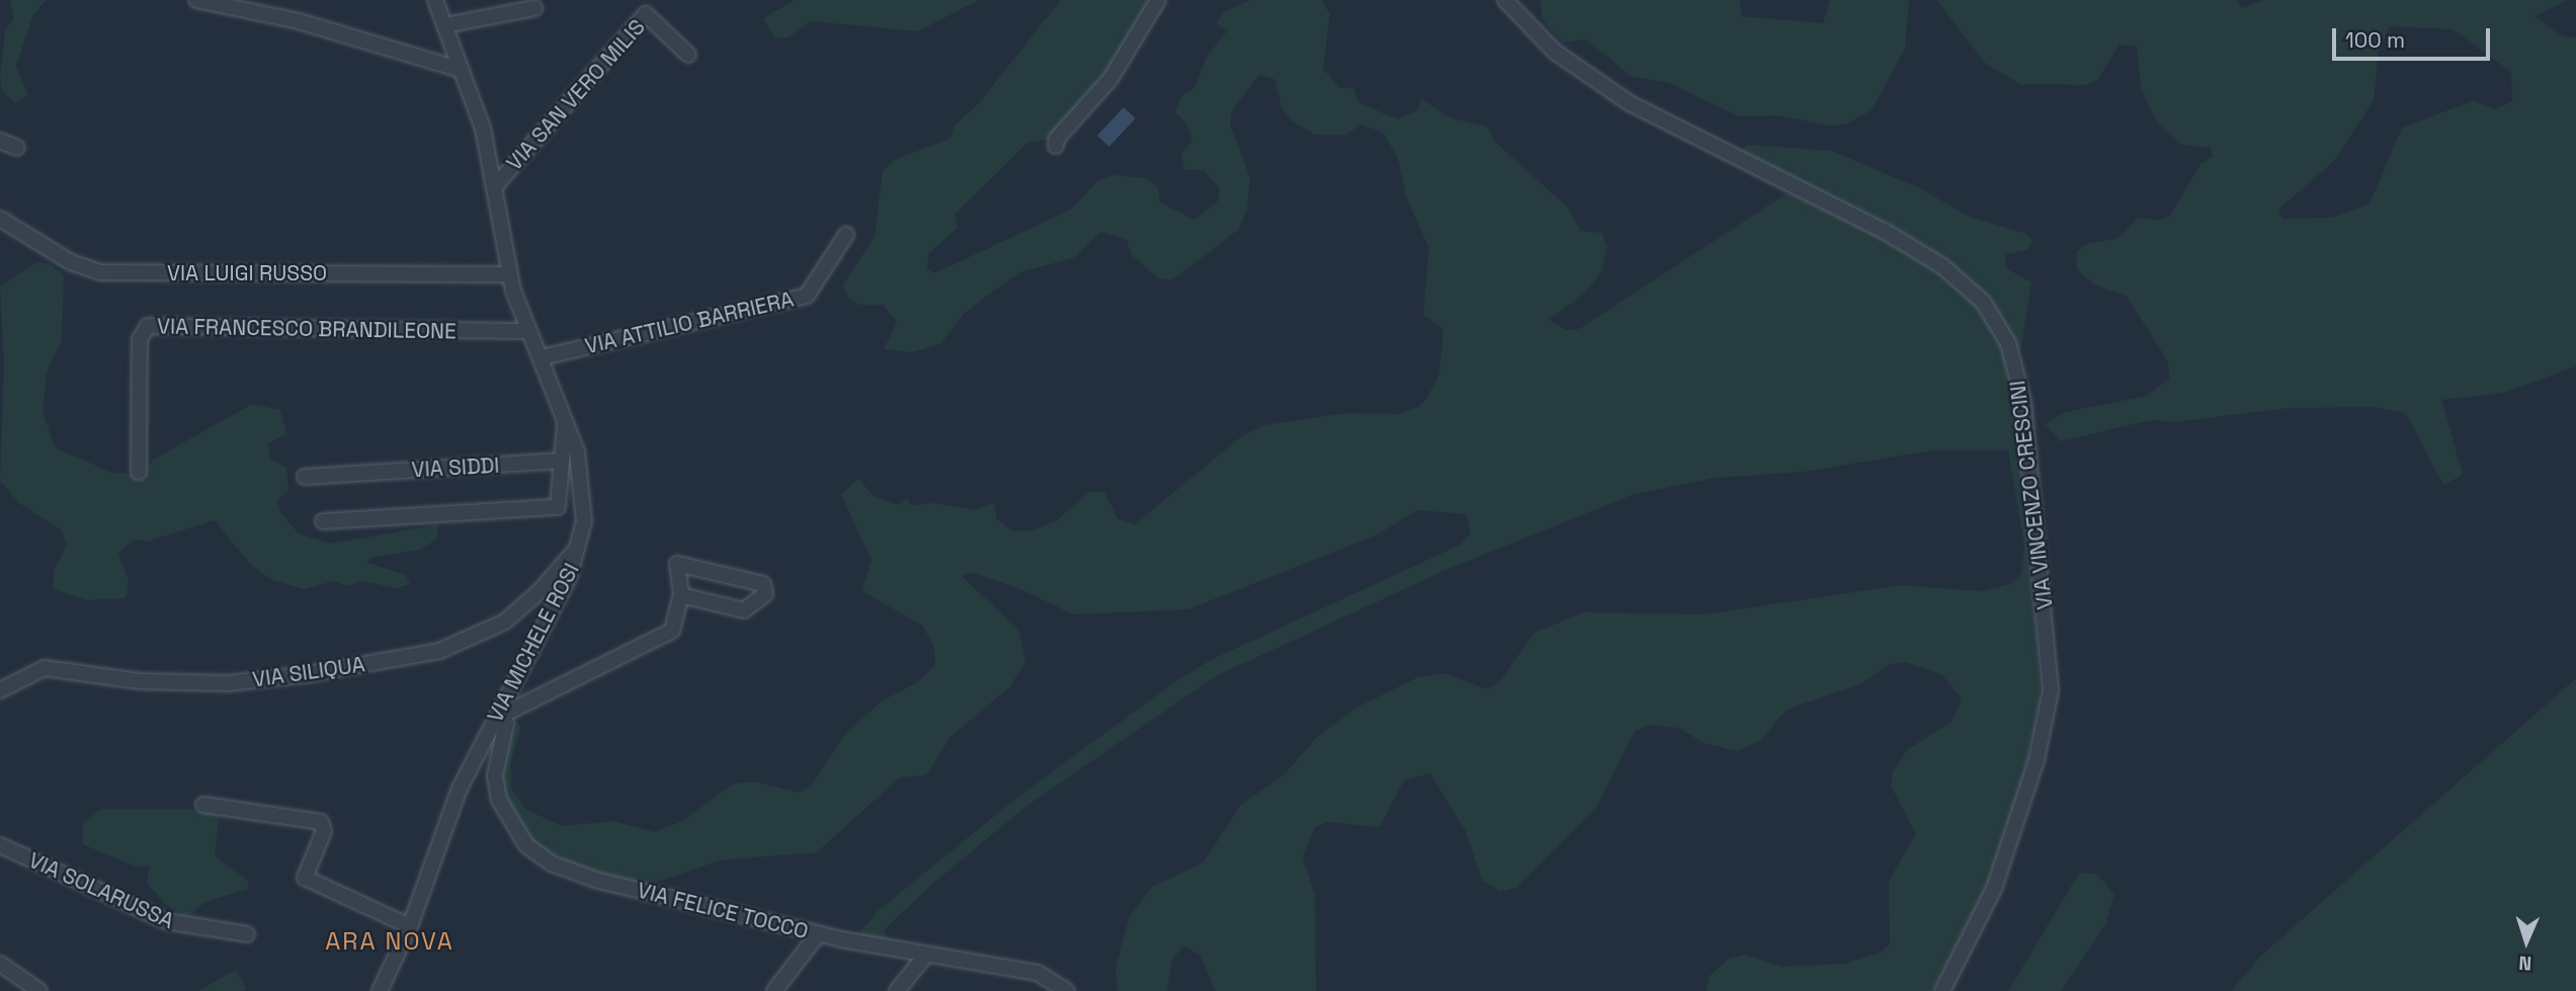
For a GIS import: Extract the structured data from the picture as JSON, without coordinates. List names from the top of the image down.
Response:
{
  "streets": {
    "street": [
      "VIA SAN VERO MILIS",
      "VIA LUIGI RUSSO",
      "VIA ATTILIO BARRIERA",
      "VIA FRANCESCO BRANDILEONE",
      "VIA SIDDI",
      "VIA VINCENZO CRESCINI",
      "VIA MICHELE ROSI",
      "VIA SILIQUA",
      "VIA SOLARUSSA",
      "VIA FELICE TOCCO"
    ]
  },
  "crossings": [
    ["VIA SAN VERO MILIS", "VIA MICHELE ROSI"],
    ["VIA LUIGI RUSSO", "VIA MICHELE ROSI"],
    ["VIA ATTILIO BARRIERA", "VIA MICHELE ROSI"],
    ["VIA FRANCESCO BRANDILEONE", "VIA MICHELE ROSI"],
    ["VIA MICHELE ROSI", "VIA SILIQUA"],
    ["VIA MICHELE ROSI", "VIA FELICE TOCCO"]
  ],
  "districts": ["ARA NOVA"],
  "scale_bar": "100 m",
  "north": "bottom"
}
